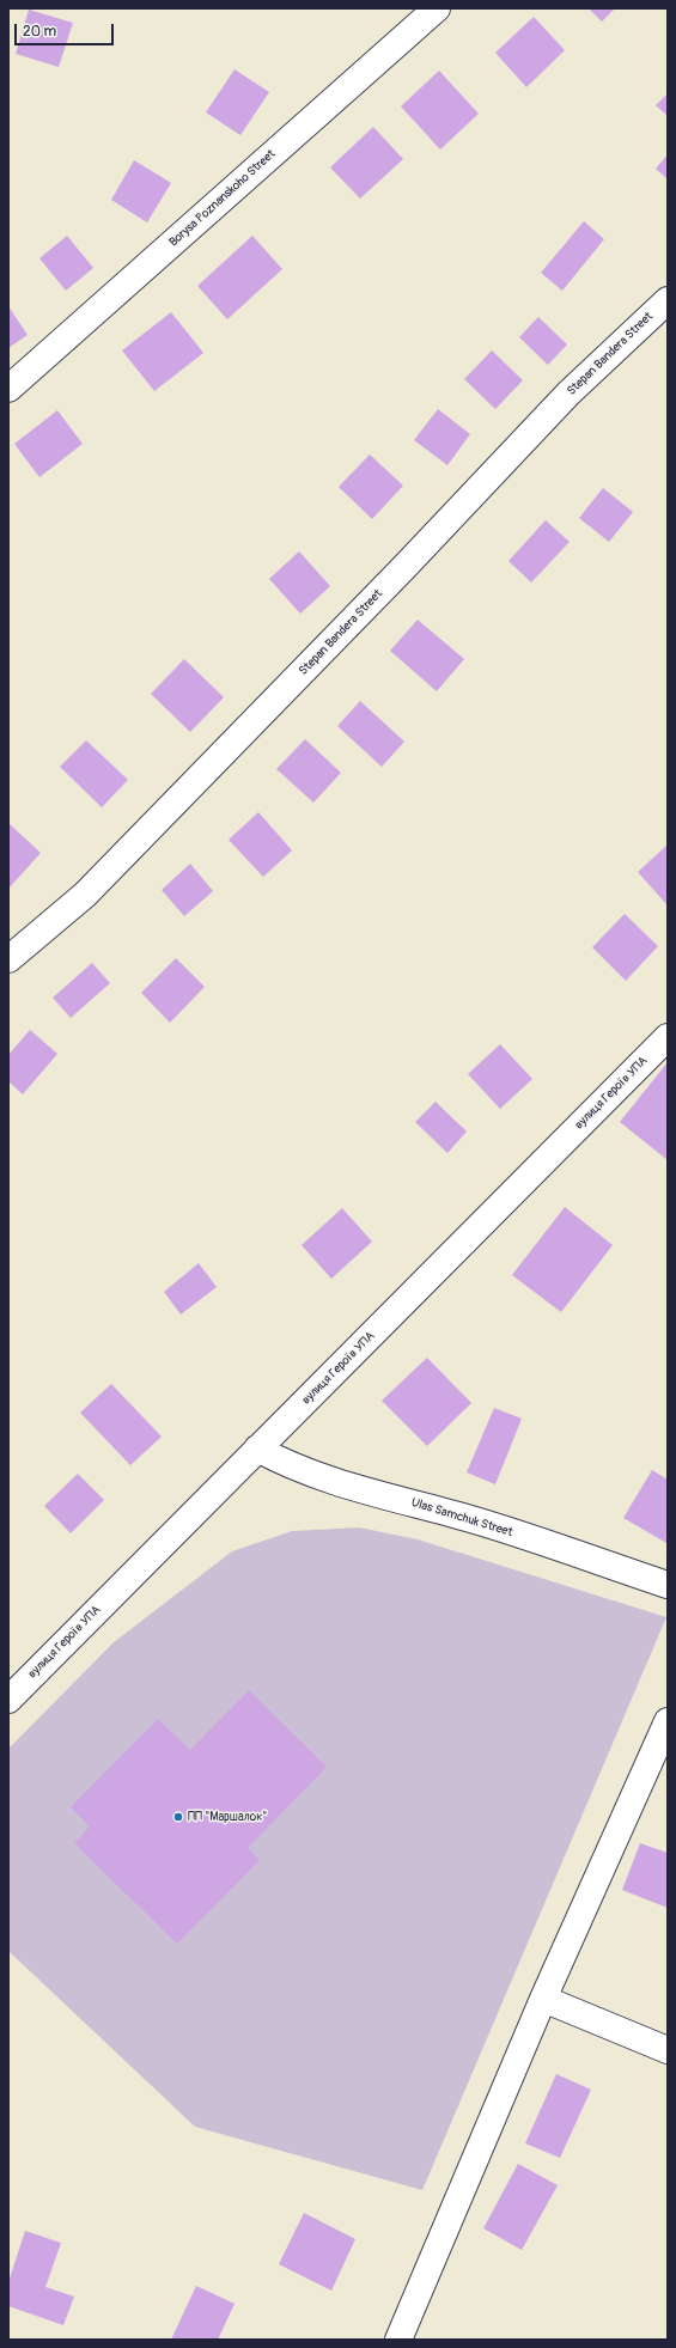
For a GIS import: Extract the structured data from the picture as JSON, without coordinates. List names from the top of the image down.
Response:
{
  "streets": {
    "street": [
      "Borysa Poznanskoho Street",
      "Stepan Bandera Street",
      "вулиця Героїв УПА",
      "Ulas Samchuk Street"
    ]
  },
  "crossings": [
    ["вулиця Героїв УПА", "Ulas Samchuk Street"]
  ],
  "places": ["ПП \"Маршалок\""],
  "scale_bar": "20 m"
}
